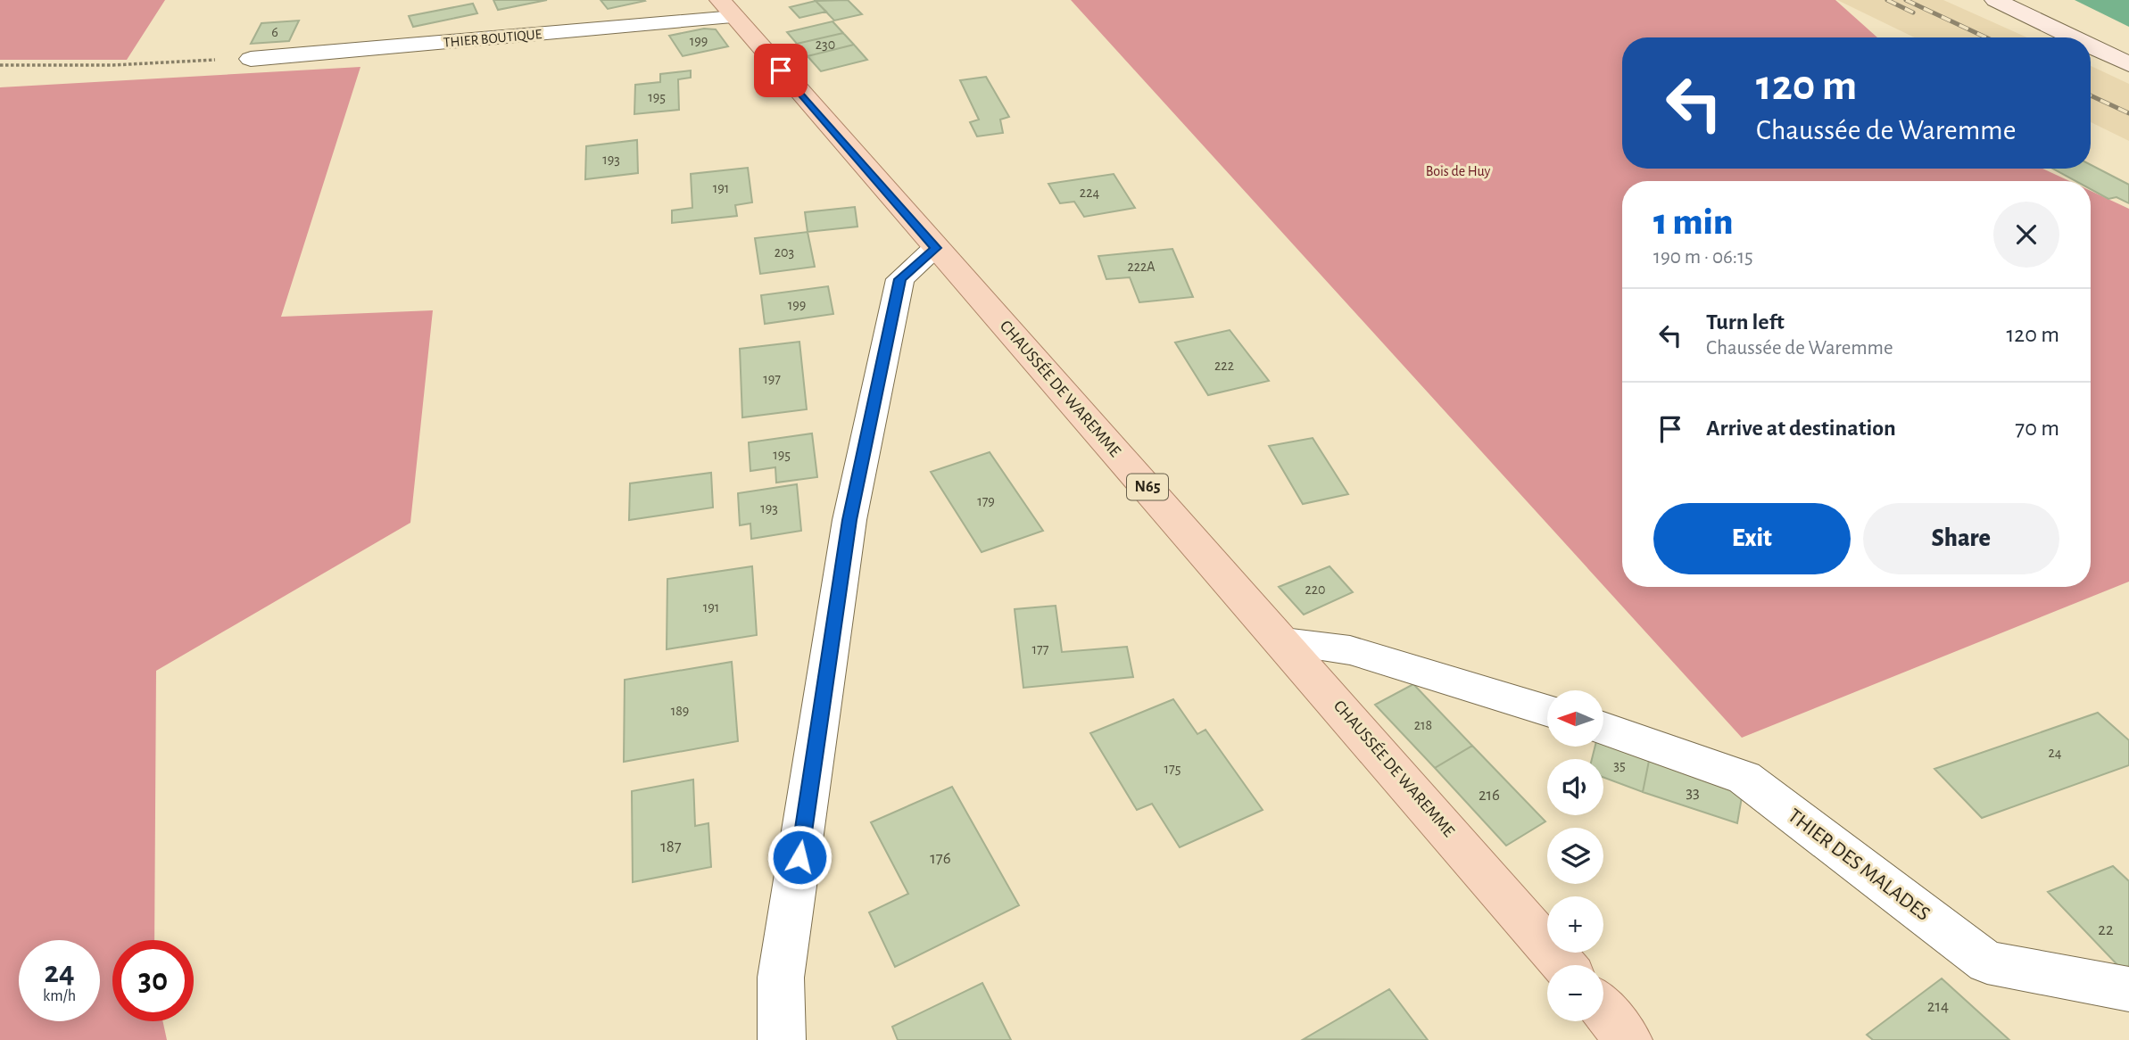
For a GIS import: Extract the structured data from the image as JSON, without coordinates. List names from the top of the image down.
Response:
{
  "streets": {
    "main road": ["CHAUSSÉE DE WAREMME", "N65"],
    "street": ["THIER BOUTIQUE", "THIER DES MALADES"]
  },
  "crossings": [
    ["THIER BOUTIQUE", "CHAUSSÉE DE WAREMME"]
  ],
  "parks": ["Bois de Huy"],
  "house_numbers": [
    "6",
    "199",
    "230",
    "195",
    "193",
    "191",
    "224",
    "203",
    "222A",
    "199",
    "222",
    "197",
    "195",
    "179",
    "193",
    "220",
    "191",
    "177",
    "189",
    "218",
    "24",
    "35",
    "175",
    "33",
    "216",
    "187",
    "176",
    "22",
    "214"
  ],
  "north": "left",
  "page": {
    "turn": ["120 m", "Chaussée de Waremme"],
    "heading": ["1 min", "190 m · 06:15"],
    "list": [
      {
        "name": "Turn left",
        "note": "Chaussée de Waremme",
        "value": "120 m"
      },
      {
        "name": "Arrive at destination",
        "value": "70 m"
      }
    ],
    "buttons": ["Exit", "Share"],
    "map_buttons": ["+", "−"],
    "speed": "24 km/h",
    "limit": "30"
  }
}
